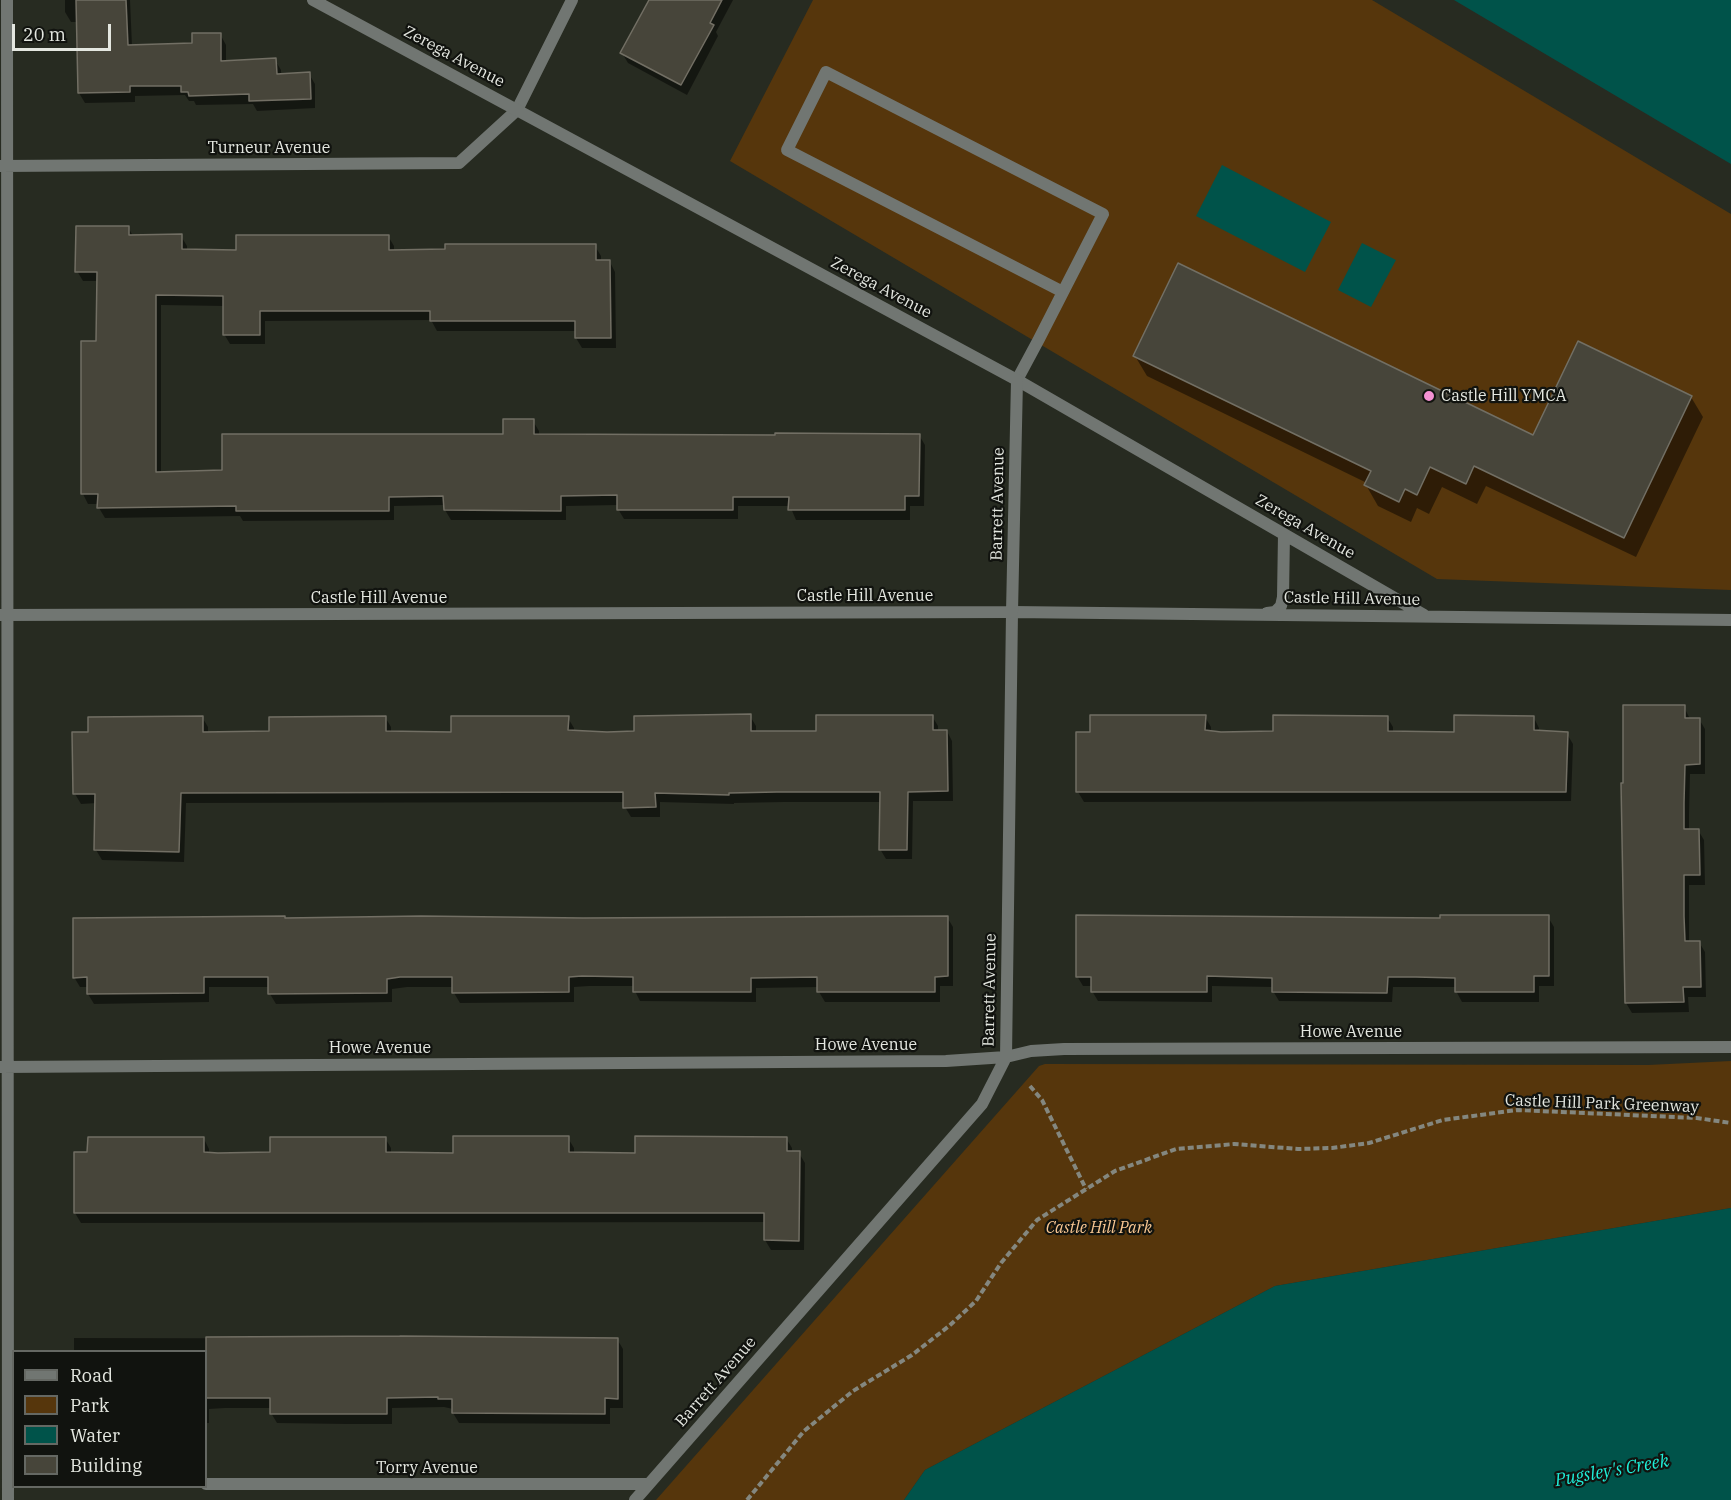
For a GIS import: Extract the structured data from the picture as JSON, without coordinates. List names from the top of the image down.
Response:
{
  "streets": {
    "street": [
      "Zerega Avenue",
      "Turneur Avenue",
      "Barrett Avenue",
      "Castle Hill Avenue",
      "Howe Avenue",
      "Torry Avenue"
    ],
    "path": ["Castle Hill Park Greenway"]
  },
  "crossings": [
    ["Zerega Avenue", "Turneur Avenue"],
    ["Zerega Avenue", "Barrett Avenue"],
    ["Zerega Avenue", "Castle Hill Avenue"],
    ["Barrett Avenue", "Castle Hill Avenue"],
    ["Barrett Avenue", "Howe Avenue"],
    ["Barrett Avenue", "Torry Avenue"]
  ],
  "water": ["Pugsley's Creek"],
  "parks": ["Castle Hill Park"],
  "places": ["Castle Hill YMCA"],
  "legend": [
    "Road",
    "Park",
    "Water",
    "Building"
  ],
  "scale_bar": "20 m"
}
